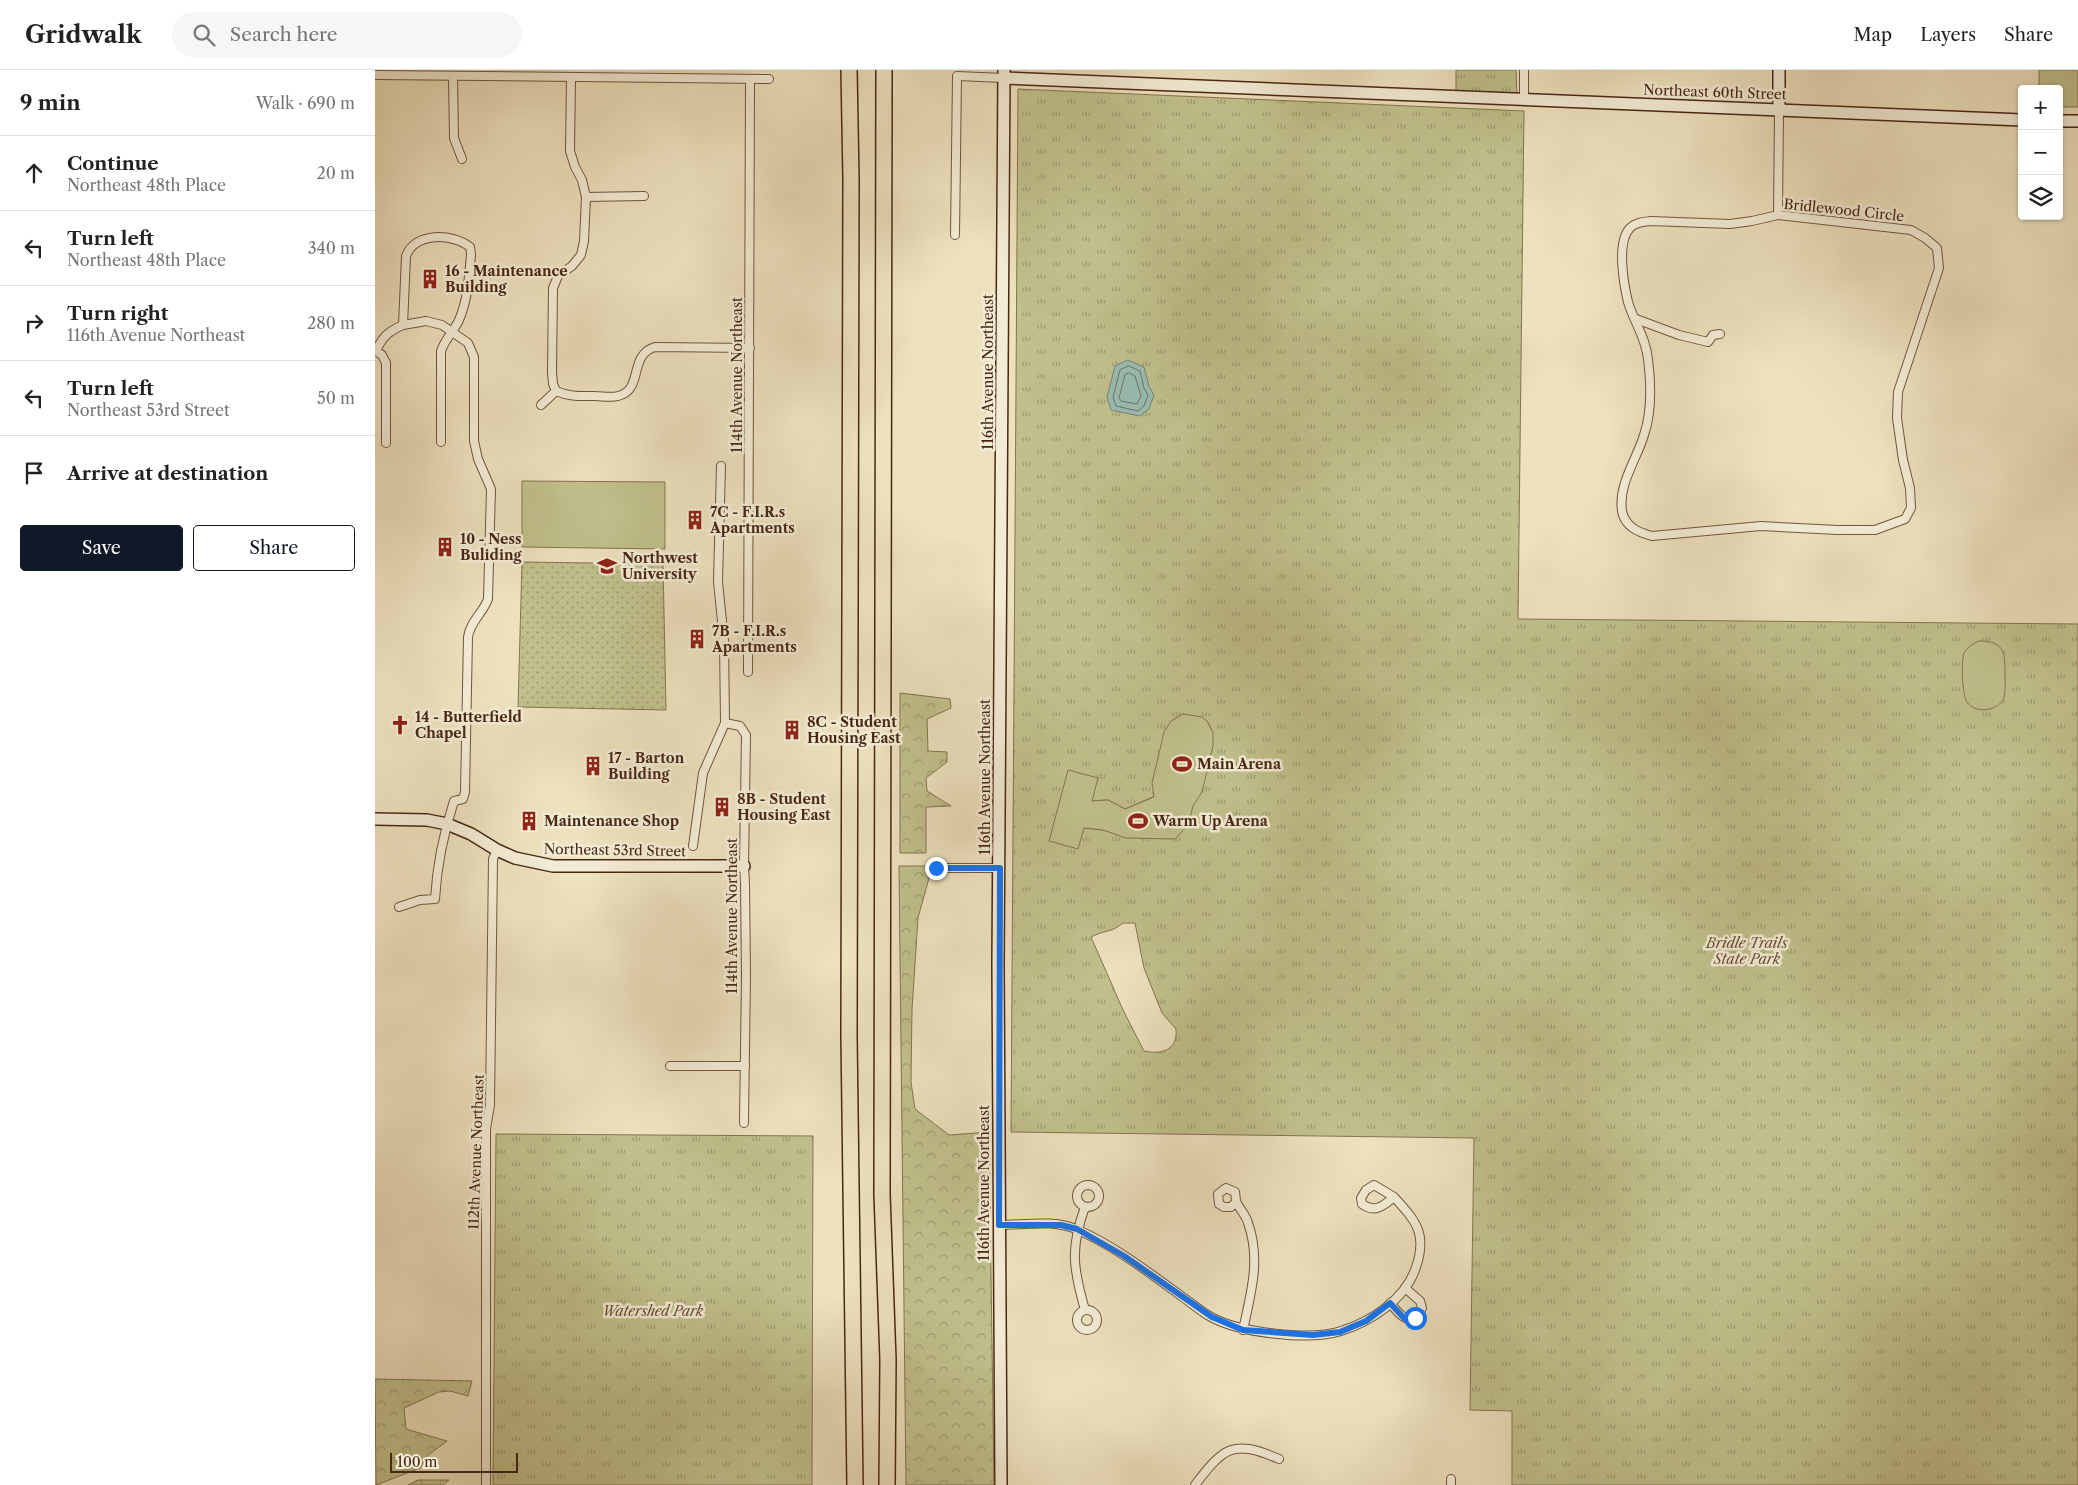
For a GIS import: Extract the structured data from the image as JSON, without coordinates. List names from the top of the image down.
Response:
{
  "streets": {
    "street": [
      "Northeast 60th Street",
      "Bridlewood Circle",
      "116th Avenue Northeast",
      "114th Avenue Northeast",
      "Northeast 53rd Street",
      "112th Avenue Northeast"
    ]
  },
  "crossings": [
    ["Northeast 60th Street", "116th Avenue Northeast"],
    ["114th Avenue Northeast", "Northeast 53rd Street"],
    ["Northeast 53rd Street", "112th Avenue Northeast"]
  ],
  "parks": ["Bridle Trails State Park", "Watershed Park"],
  "places": {
    "building": [
      "16 - Maintenance Building",
      "7C - F.I.R.s Apartments",
      "10 - Ness Buliding",
      "7B - F.I.R.s Apartments",
      "8C - Student Housing East",
      "17 - Barton Building",
      "8B - Student Housing East",
      "Maintenance Shop"
    ],
    "school or university": ["Northwest University"],
    "church": ["14 - Butterfield Chapel"],
    "sports": ["Main Arena", "Warm Up Arena"]
  },
  "scale_bar": "100 m",
  "page": {
    "header": "Gridwalk",
    "search": "Search here",
    "nav": ["Map", "Layers", "Share"],
    "heading": ["9 min", "Walk · 690 m"],
    "map_buttons": ["+", "−"],
    "list": [
      ["Continue", "Northeast 48th Place", "20 m"],
      ["Turn left", "Northeast 48th Place", "340 m"],
      ["Turn right", "116th Avenue Northeast", "280 m"],
      ["Turn left", "Northeast 53rd Street", "50 m"],
      "Arrive at destination"
    ],
    "buttons": ["Save", "Share"],
    "scale": "100 m"
  }
}
